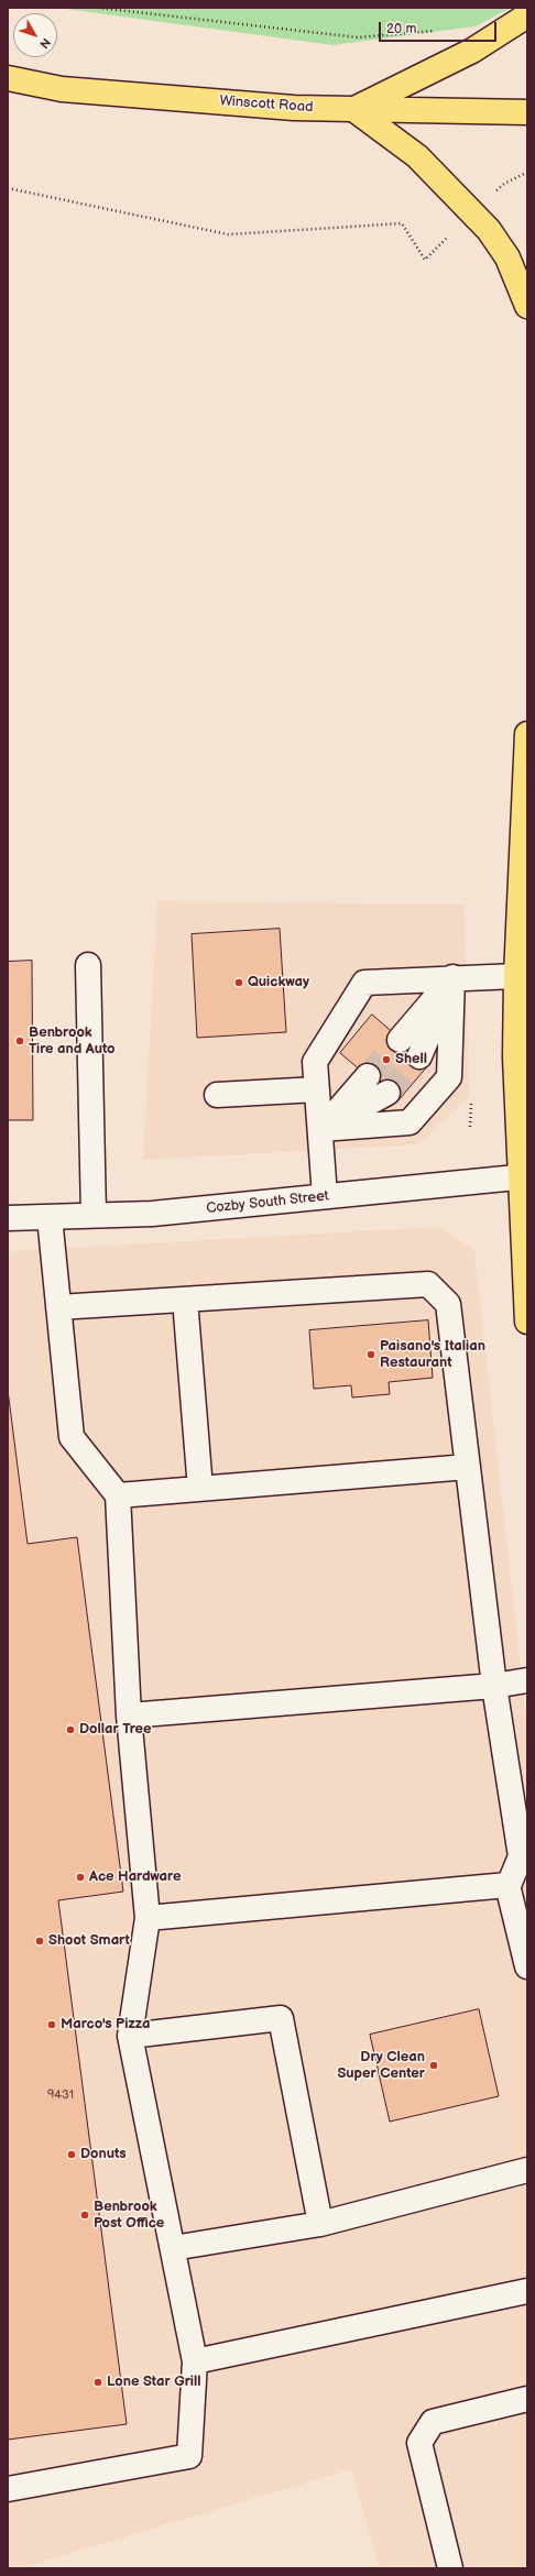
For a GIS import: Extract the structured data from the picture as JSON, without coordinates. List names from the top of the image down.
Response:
{
  "streets": {
    "main road": ["Winscott Road"],
    "street": ["Cozby South Street"]
  },
  "places": [
    "Quickway",
    "Benbrook Tire and Auto",
    "Shell",
    "Paisano's Italian Restaurant",
    "Dollar Tree",
    "Ace Hardware",
    "Shoot Smart",
    "Marco's Pizza",
    "Dry Clean Super Center",
    "Donuts",
    "Benbrook Post Office",
    "Lone Star Grill"
  ],
  "house_numbers": ["9431"],
  "scale_bar": "20 m",
  "north": "bottom right"
}
